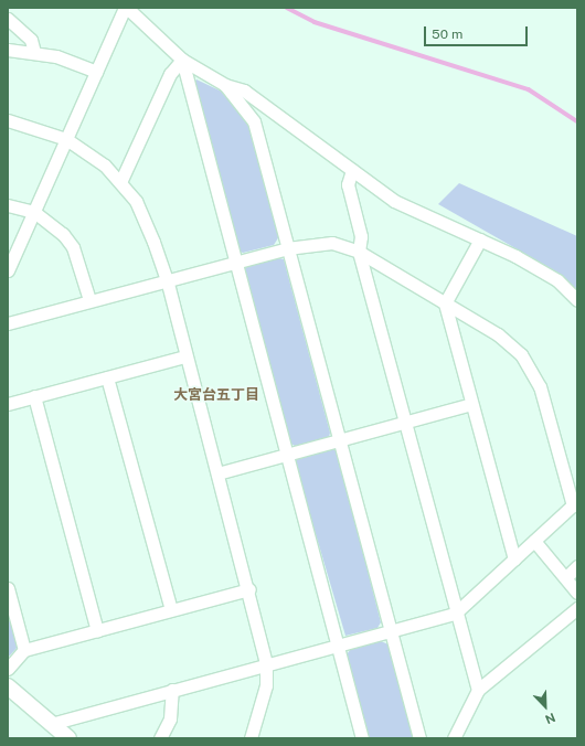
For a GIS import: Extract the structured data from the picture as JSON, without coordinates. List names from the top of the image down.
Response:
{
  "districts": ["大宮台五丁目"],
  "scale_bar": "50 m",
  "north": "bottom right"
}
